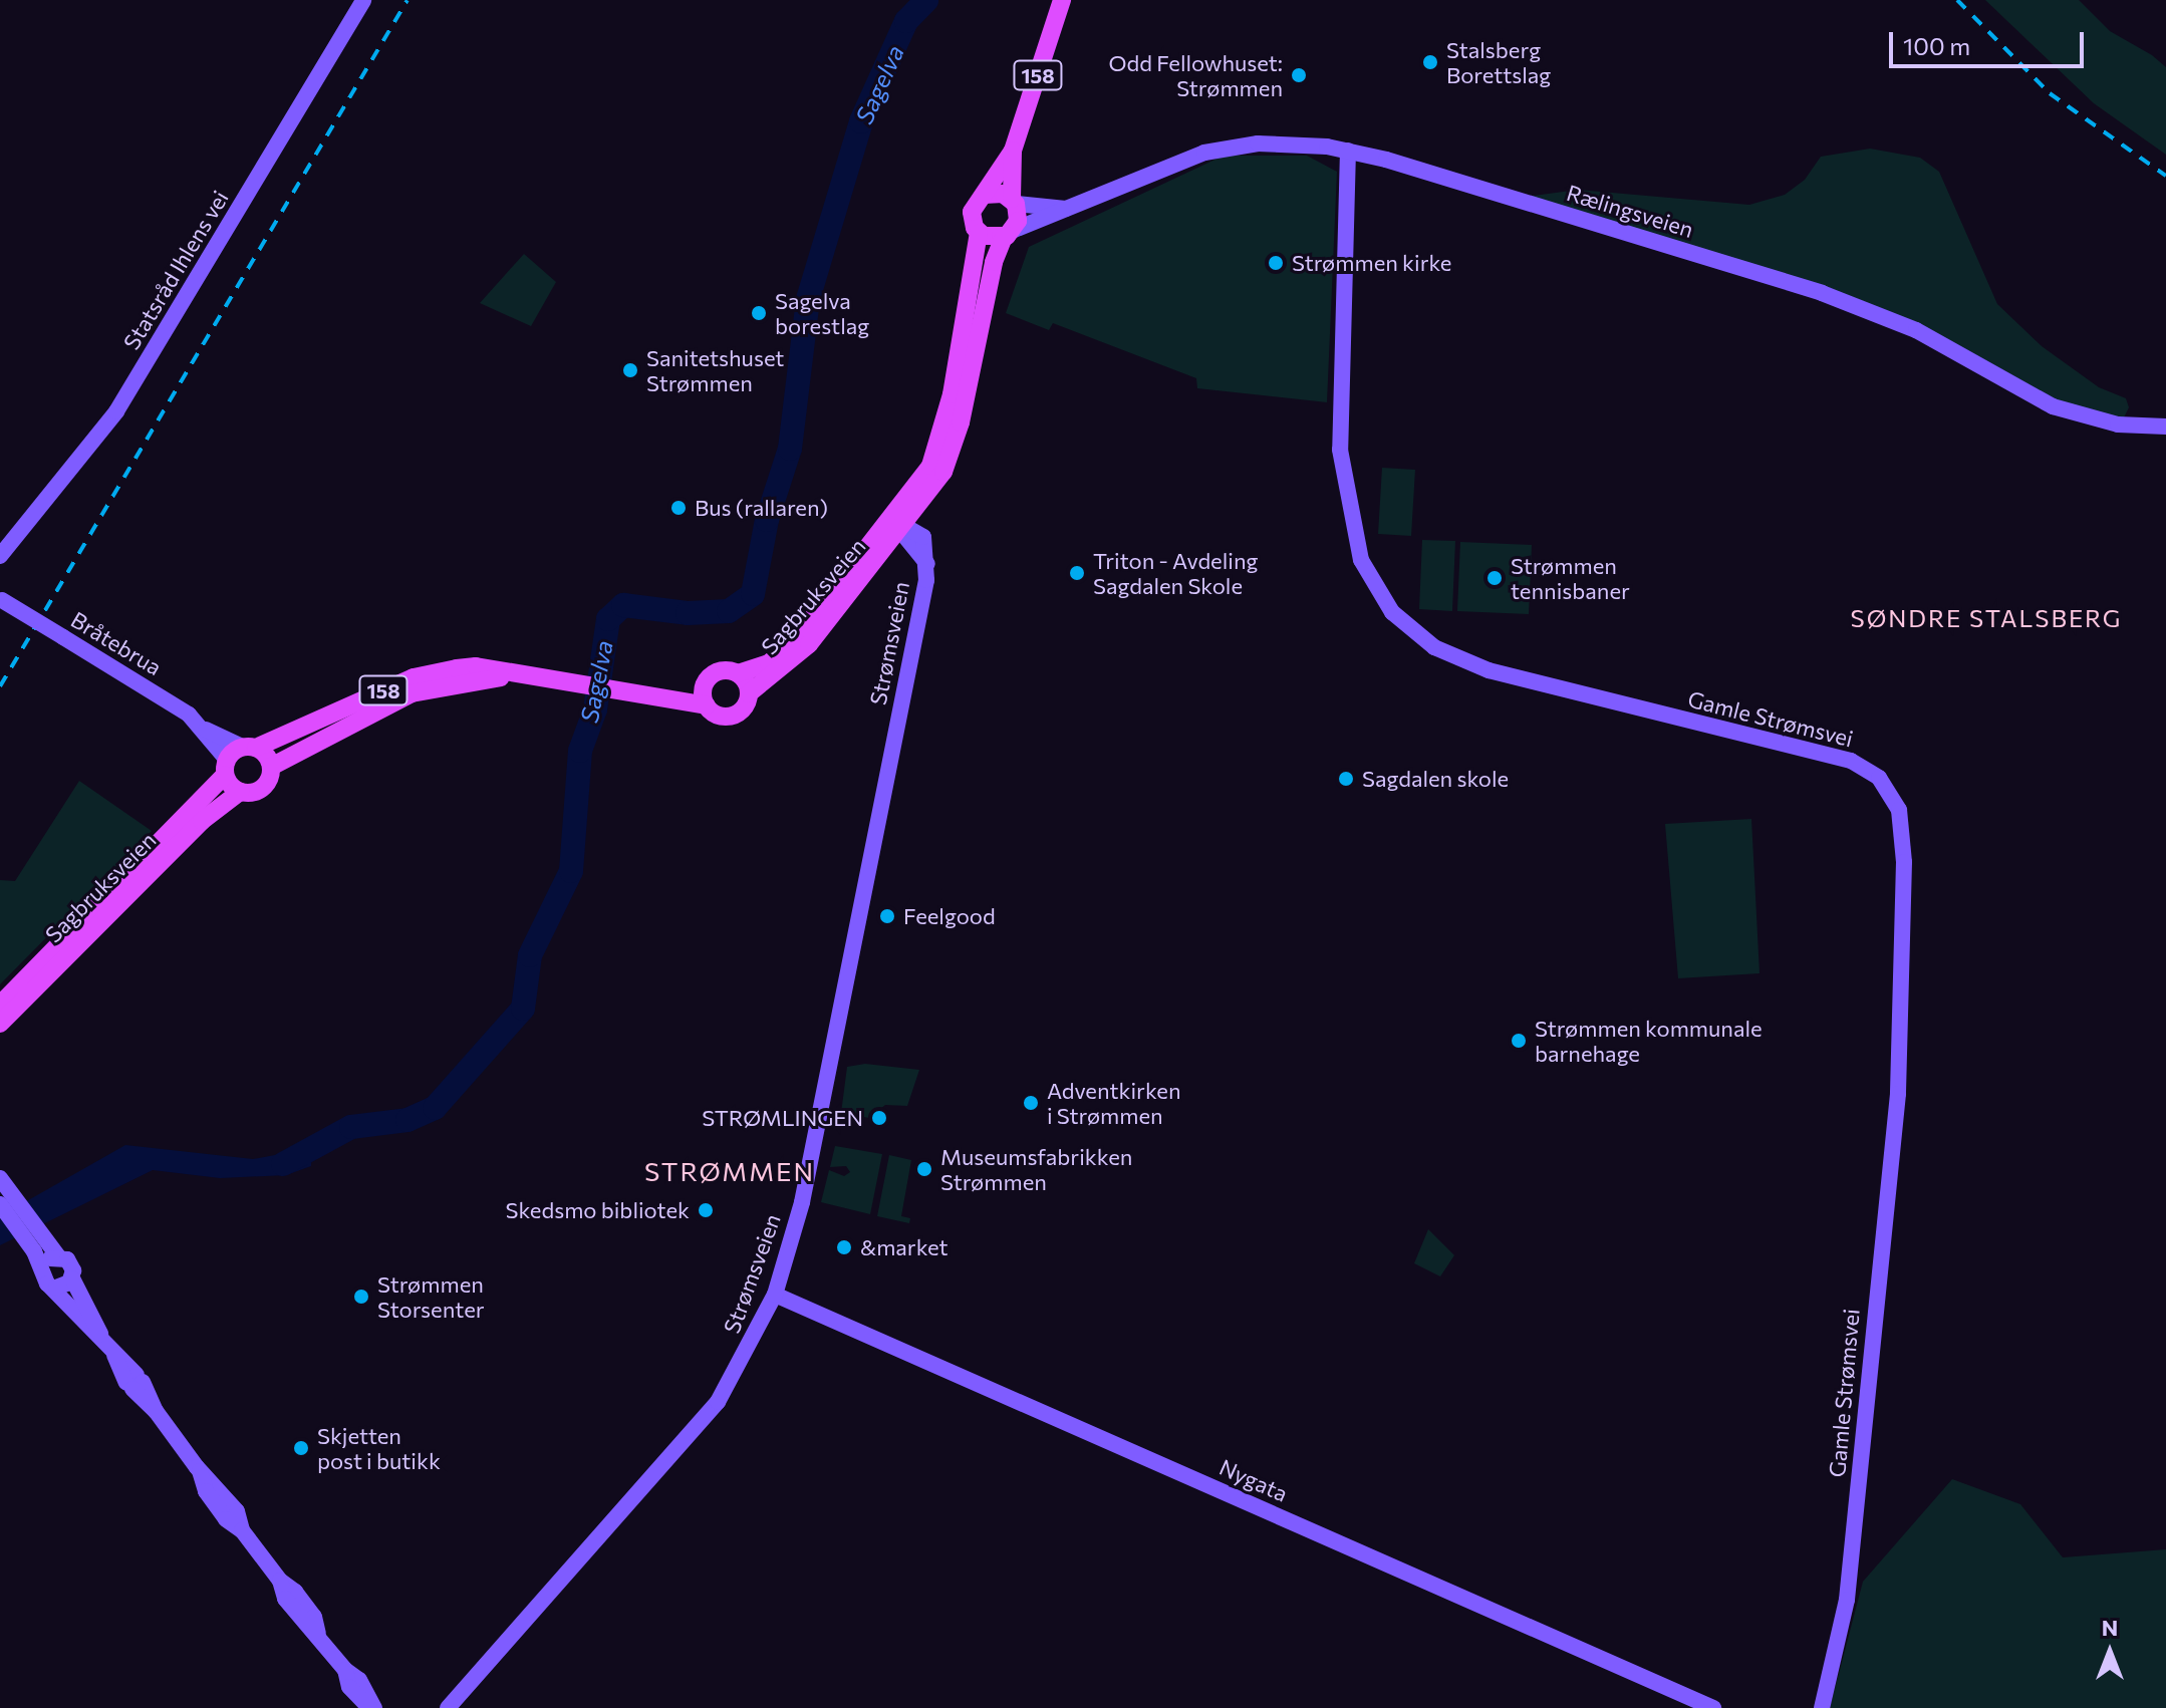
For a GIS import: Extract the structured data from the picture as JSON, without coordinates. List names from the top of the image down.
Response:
{
  "streets": {
    "main road": [
      "158",
      "Rælingsveien",
      "Statsråd Ihlens vei",
      "Sagbruksveien",
      "Bråtebrua",
      "Strømsveien",
      "Gamle Strømsvei",
      "Nygata"
    ]
  },
  "crossings": [
    ["158", "Rælingsveien"],
    ["158", "Sagbruksveien"],
    ["158", "Bråtebrua"],
    ["158", "Strømsveien"],
    ["Rælingsveien", "Gamle Strømsvei"],
    ["Sagbruksveien", "Bråtebrua"],
    ["Sagbruksveien", "Strømsveien"],
    ["Strømsveien", "Nygata"]
  ],
  "districts": ["SØNDRE STALSBERG", "STRØMMEN"],
  "water": ["Sagelva"],
  "places": [
    "Stalsberg Borettslag",
    "Odd Fellowhuset: Strømmen",
    "Strømmen kirke",
    "Sagelva borestlag",
    "Sanitetshuset Strømmen",
    "Bus (rallaren)",
    "Triton - Avdeling Sagdalen Skole",
    "Strømmen tennisbaner",
    "Sagdalen skole",
    "Feelgood",
    "Strømmen kommunale barnehage",
    "Adventkirken i Strømmen",
    "STRØMLINGEN",
    "Museumsfabrikken Strømmen",
    "Skedsmo bibliotek",
    "&market",
    "Strømmen Storsenter",
    "Skjetten post i butikk"
  ],
  "scale_bar": "100 m",
  "north": "top"
}
